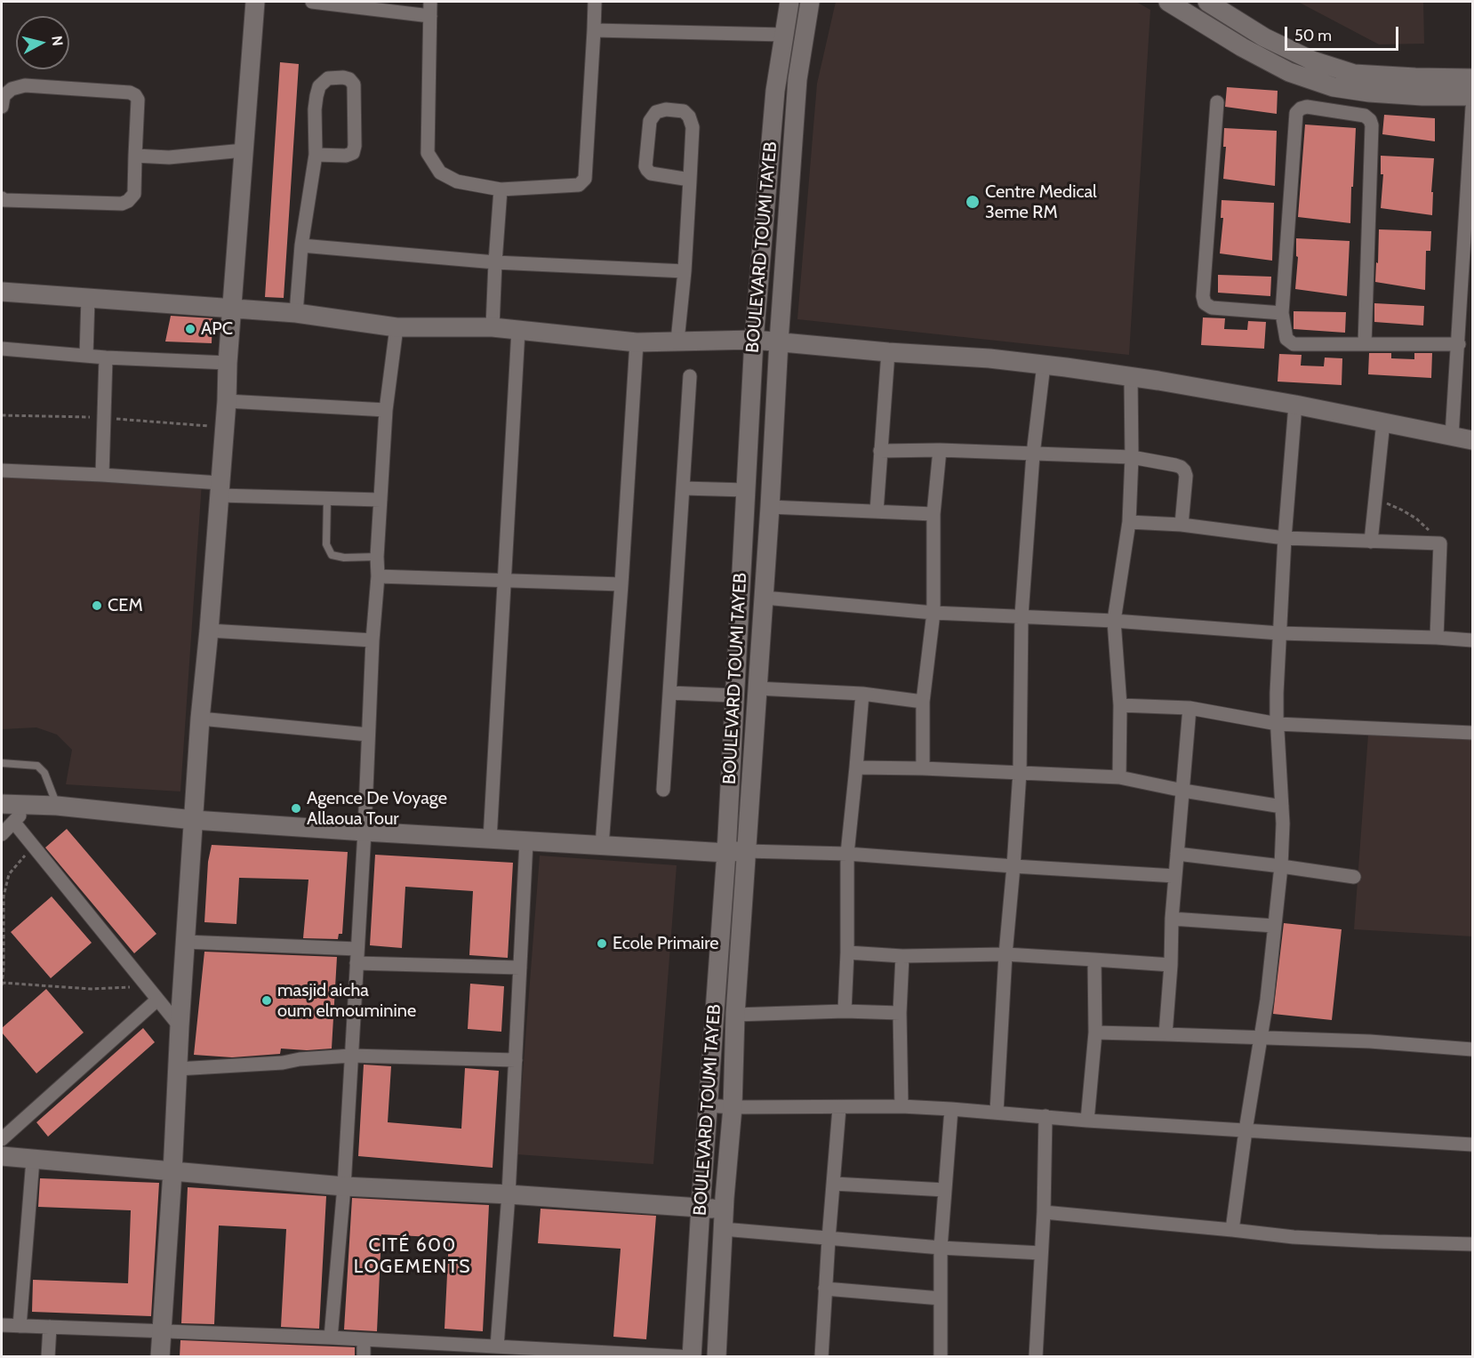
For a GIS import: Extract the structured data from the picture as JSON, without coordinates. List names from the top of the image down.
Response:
{
  "streets": {
    "street": ["BOULEVARD TOUMI TAYEB"]
  },
  "districts": ["CITÉ 600 LOGEMENTS"],
  "places": [
    "Centre Medical 3eme RM",
    "APC",
    "CEM",
    "Agence De Voyage Allaoua Tour",
    "Ecole Primaire",
    "masjid aicha oum elmouminine"
  ],
  "scale_bar": "50 m",
  "north": "right"
}
